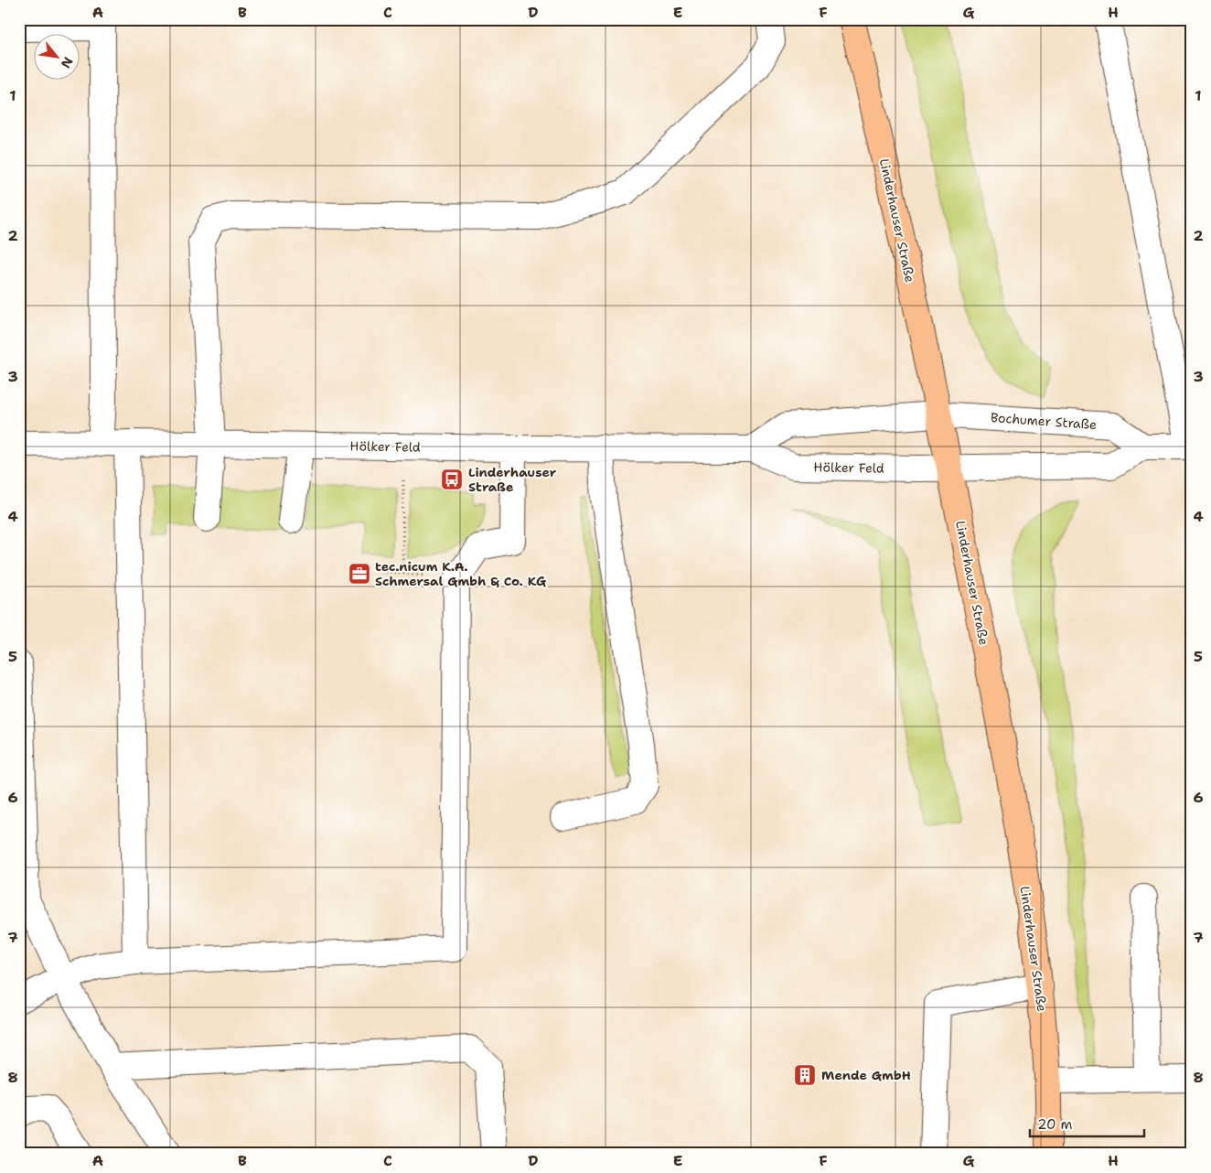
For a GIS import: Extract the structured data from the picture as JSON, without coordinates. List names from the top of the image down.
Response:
{
  "streets": {
    "main road": ["Linderhauser Straße"],
    "street": ["Bochumer Straße", "Hölker Feld"]
  },
  "crossings": [
    ["Linderhauser Straße", "Bochumer Straße"],
    ["Linderhauser Straße", "Hölker Feld"]
  ],
  "places": {
    "bus stop": ["Linderhauser Straße"],
    "office": ["tec.nicum K.A. Schmersal Gmbh & Co. KG"],
    "building": ["Mende GmbH"]
  },
  "scale_bar": "20 m",
  "north": "bottom right",
  "grid": {
    "columns": [
      "A",
      "B",
      "C",
      "D",
      "E",
      "F",
      "G",
      "H"
    ],
    "rows": [
      "1",
      "2",
      "3",
      "4",
      "5",
      "6",
      "7",
      "8"
    ]
  }
}
